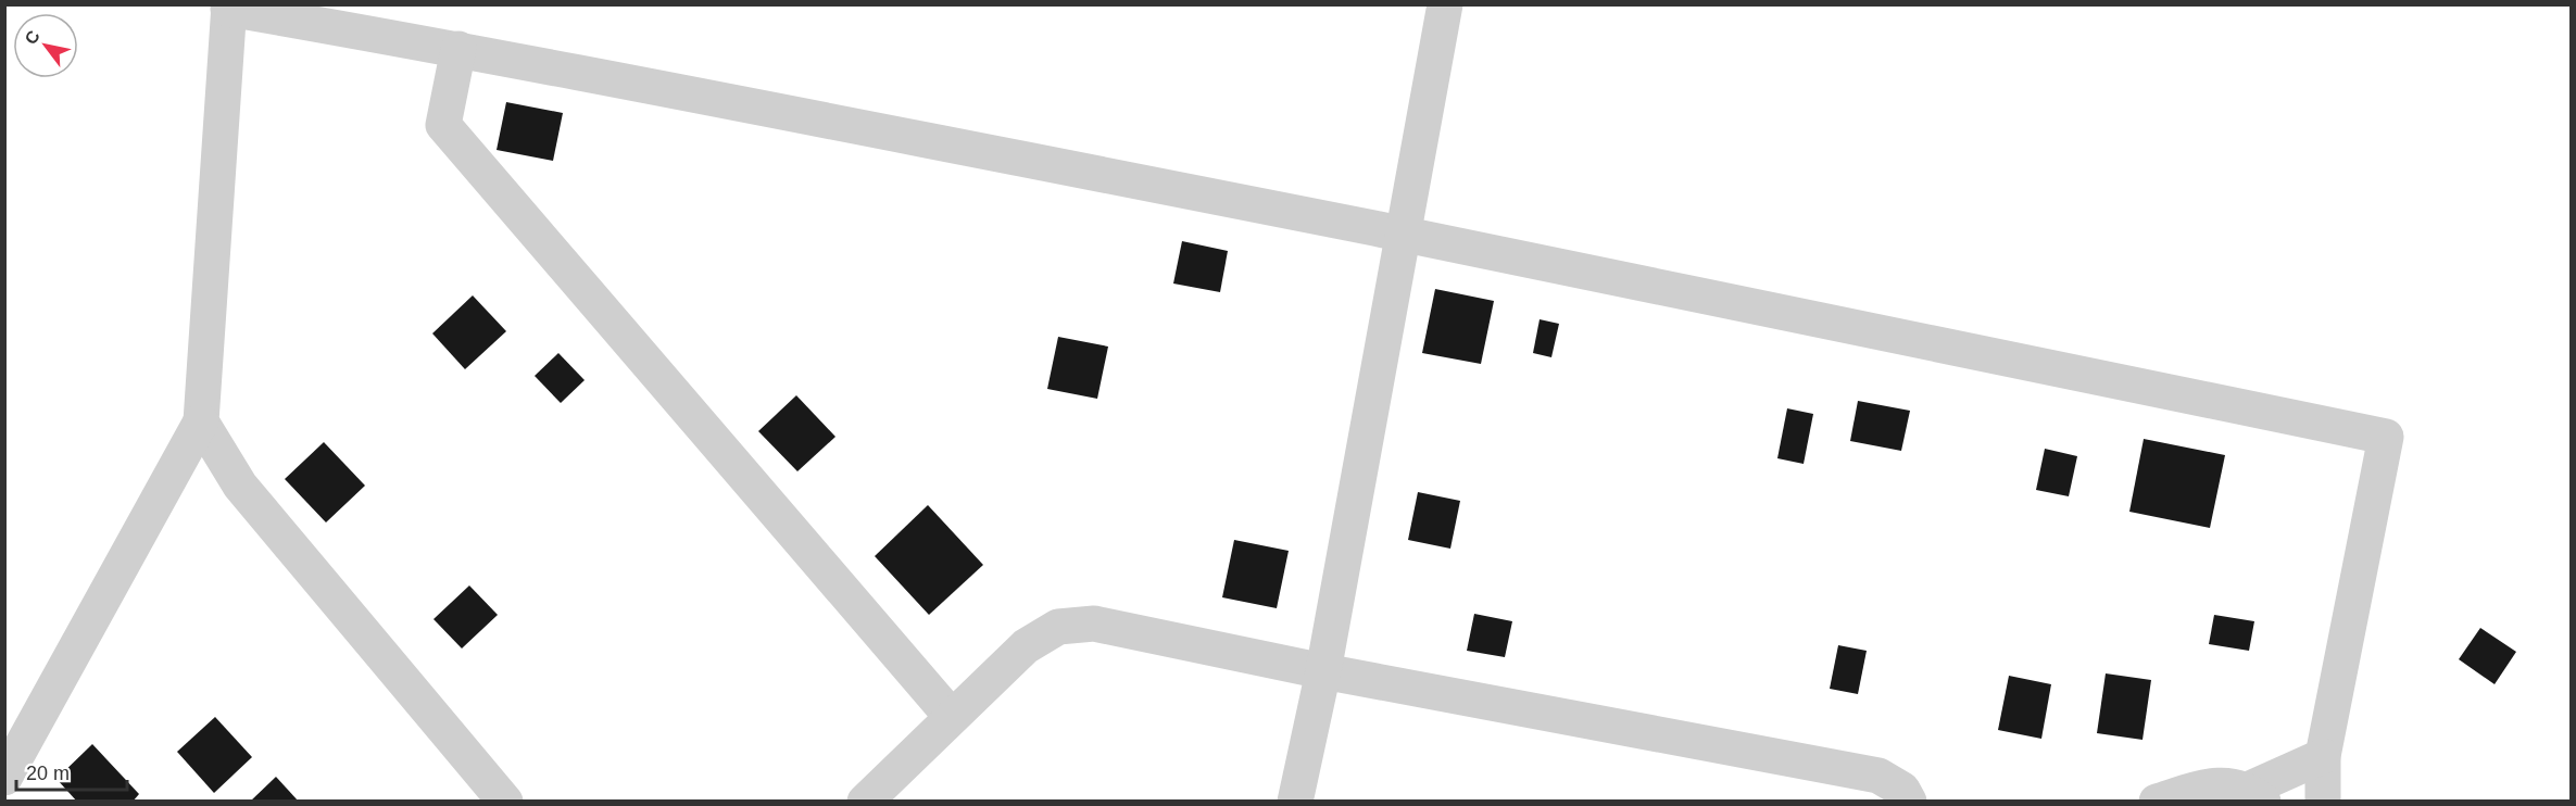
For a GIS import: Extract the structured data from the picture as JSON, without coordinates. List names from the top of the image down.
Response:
{
  "scale_bar": "20 m",
  "north": "top left"
}
